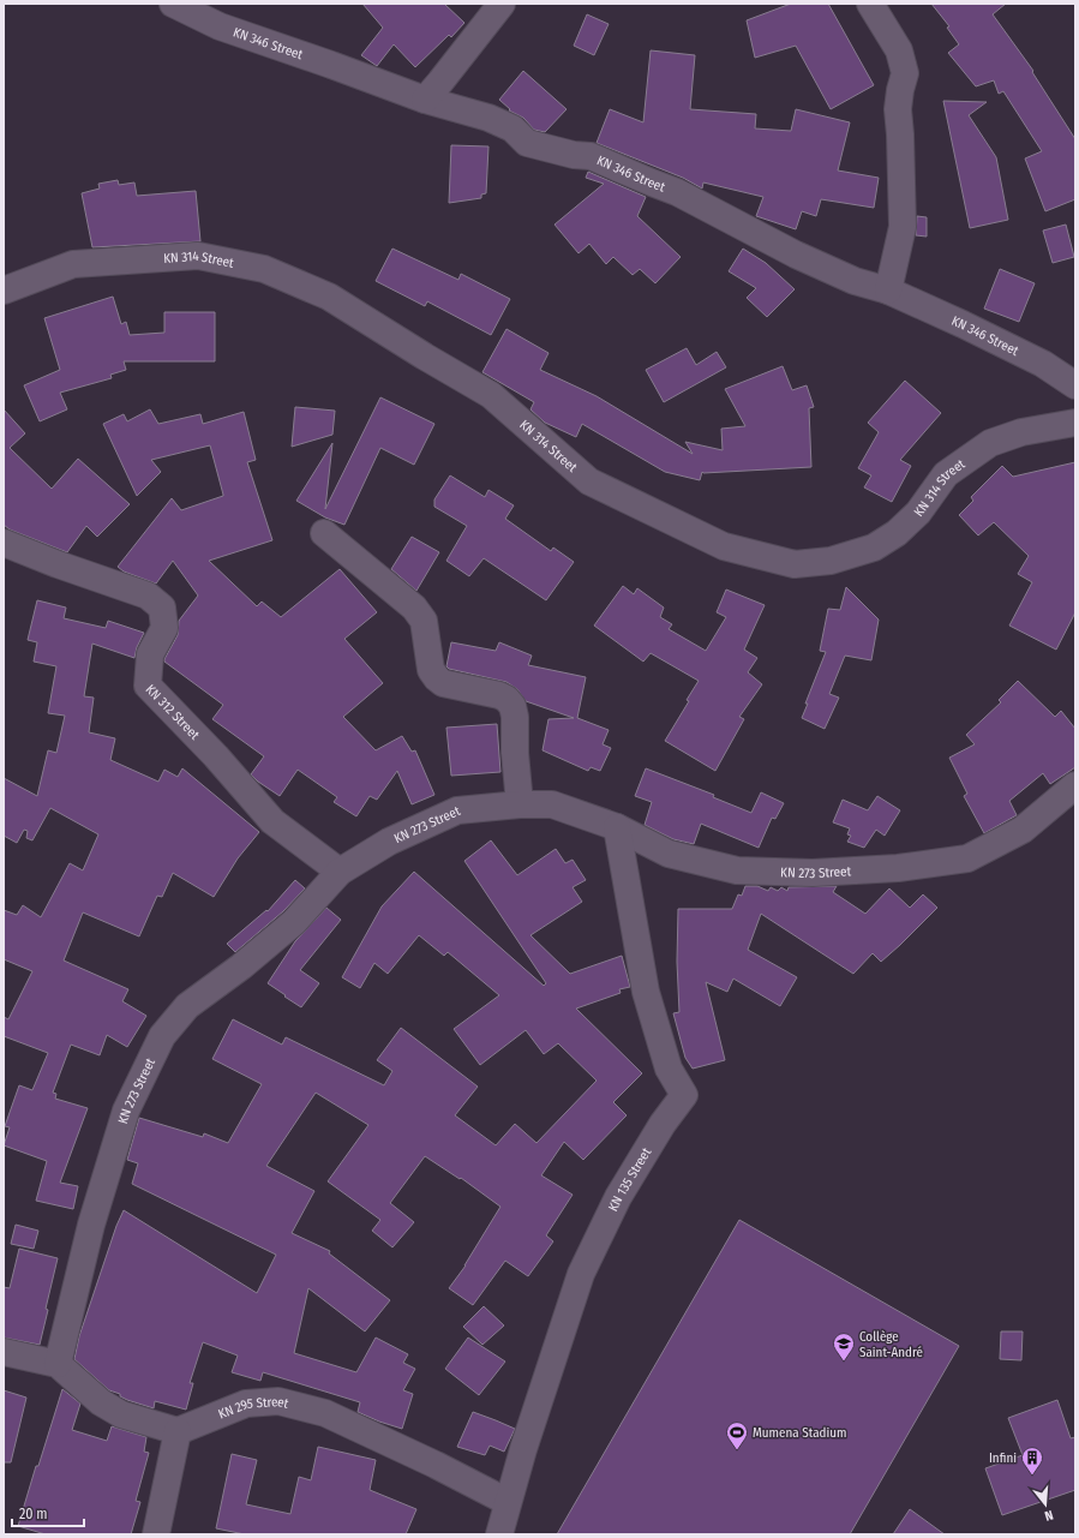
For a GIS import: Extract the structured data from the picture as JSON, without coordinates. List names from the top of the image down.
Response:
{
  "streets": {
    "street": [
      "KN 346 Street",
      "KN 314 Street",
      "KN 312 Street",
      "KN 273 Street",
      "KN 135 Street",
      "KN 295 Street"
    ]
  },
  "crossings": [
    ["KN 312 Street", "KN 273 Street"],
    ["KN 273 Street", "KN 135 Street"],
    ["KN 135 Street", "KN 295 Street"]
  ],
  "places": {
    "school or university": ["Collège Saint-André"],
    "sports": ["Mumena Stadium"],
    "building": ["Infini"]
  },
  "scale_bar": "20 m",
  "north": "bottom"
}
